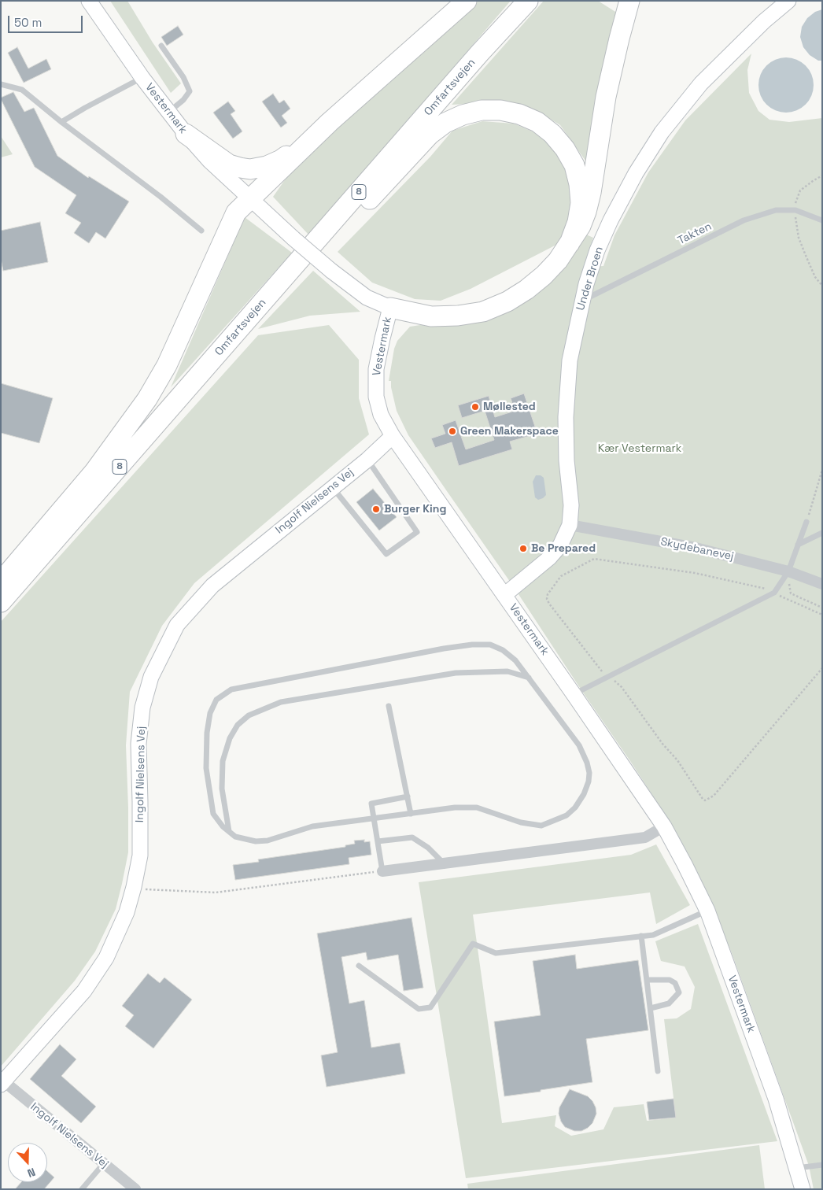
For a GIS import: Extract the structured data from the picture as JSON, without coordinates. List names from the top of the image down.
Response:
{
  "streets": {
    "highway": ["Omfartsvejen", "8"],
    "street": [
      "Vestermark",
      "Under Broen",
      "Ingolf Nielsens Vej",
      "Skydebanevej"
    ],
    "lane": ["Takten"]
  },
  "crossings": [
    ["Omfartsvejen", "8"],
    ["Vestermark", "Under Broen"],
    ["Vestermark", "Ingolf Nielsens Vej"],
    ["Takten", "Under Broen"],
    ["Under Broen", "Skydebanevej"]
  ],
  "parks": ["Kær Vestermark"],
  "places": [
    "Møllested",
    "Green Makerspace",
    "Burger King",
    "Be Prepared"
  ],
  "scale_bar": "50 m",
  "north": "bottom"
}
